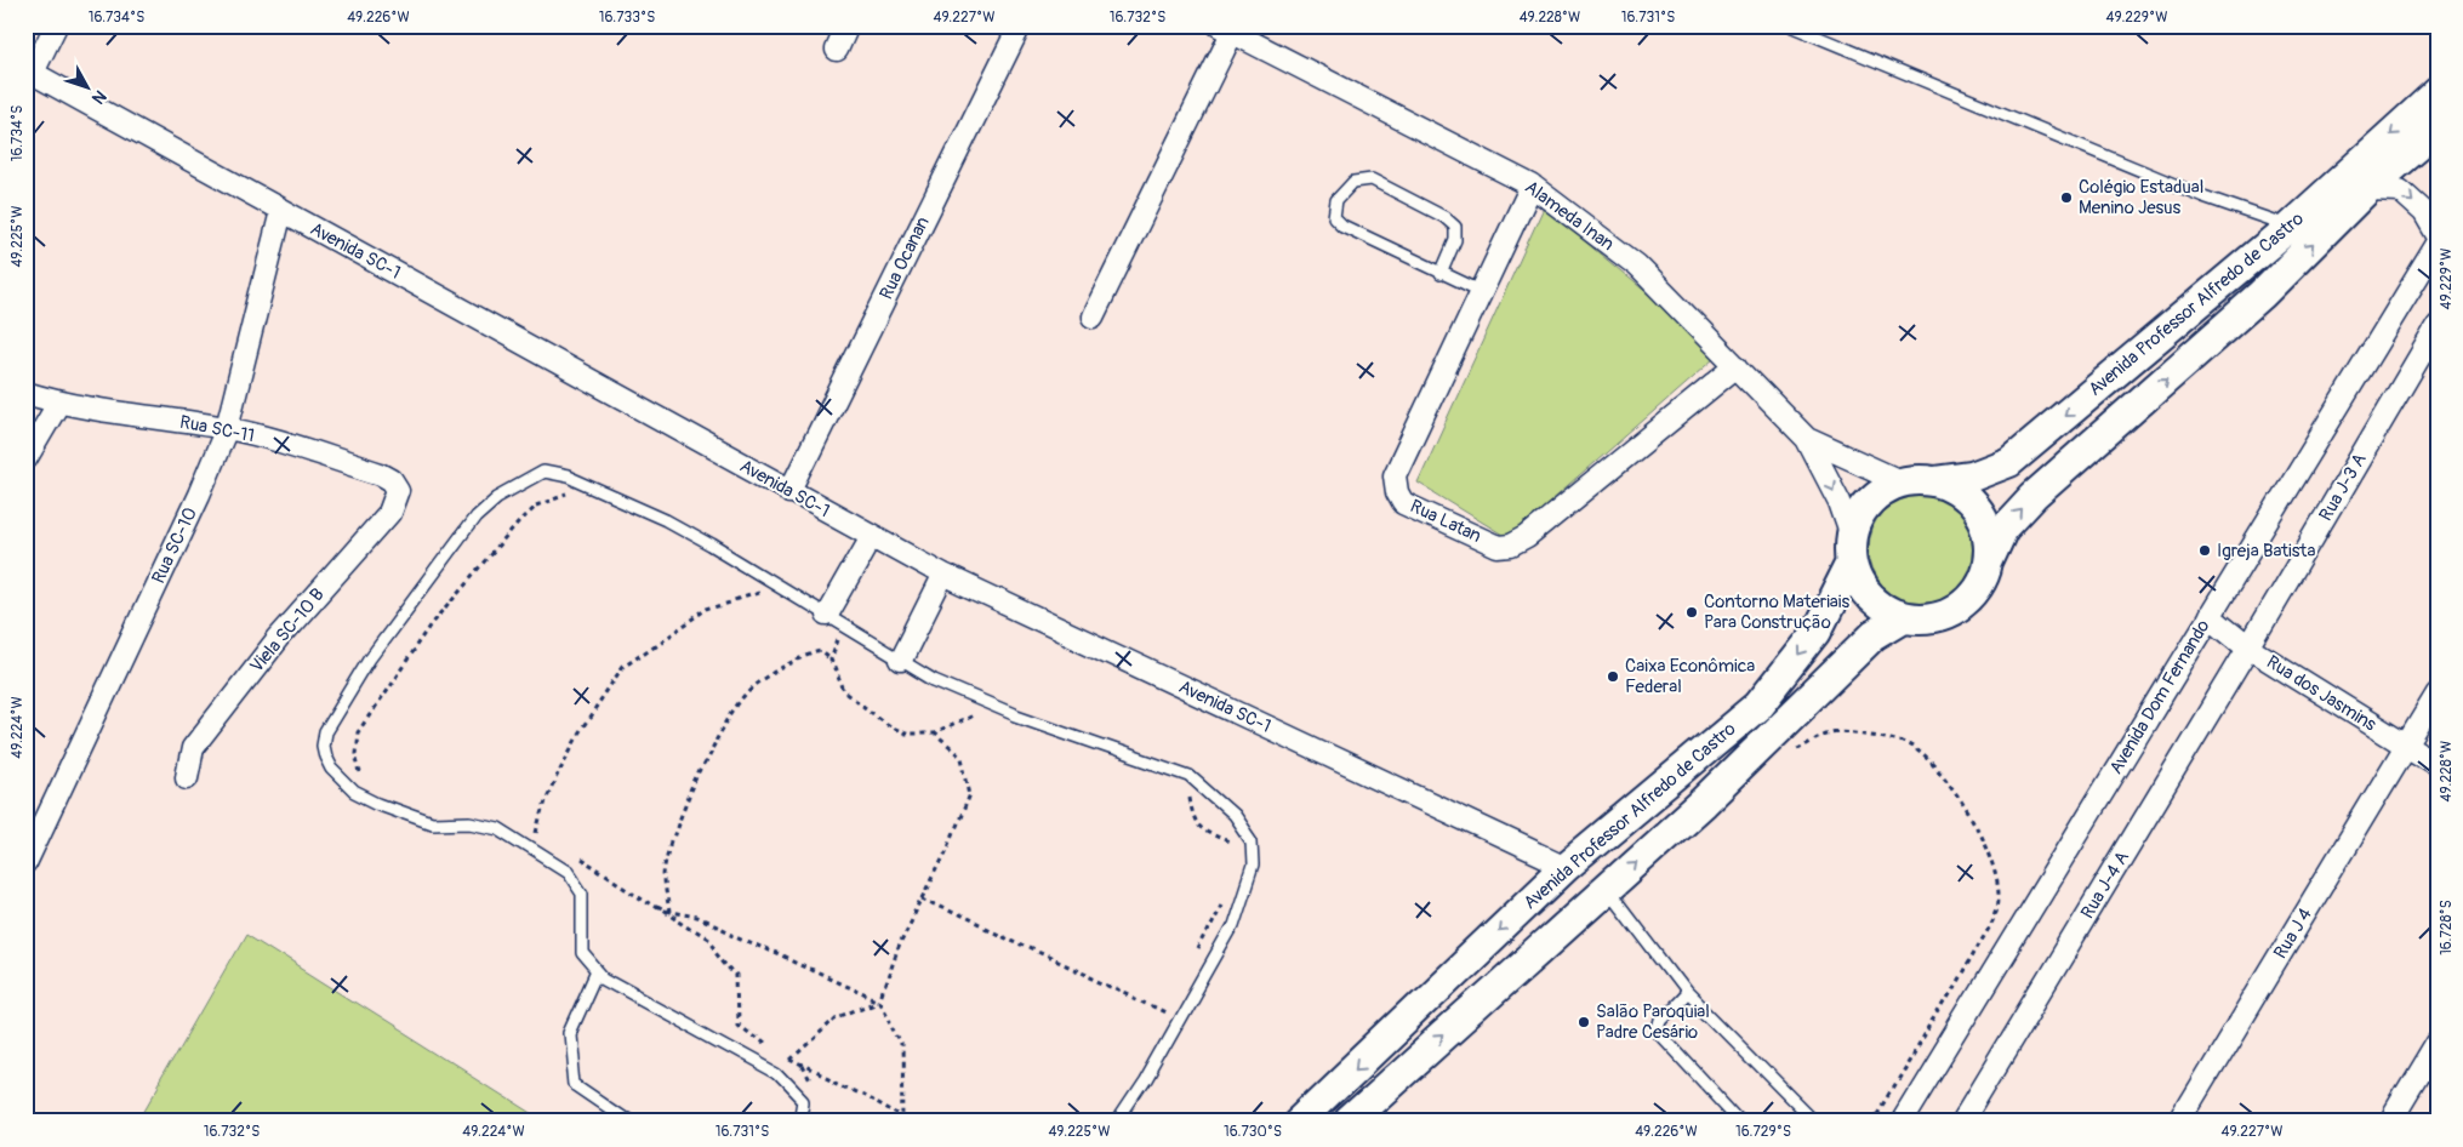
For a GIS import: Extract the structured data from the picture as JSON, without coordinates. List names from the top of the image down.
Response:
{
  "streets": {
    "main road": ["Avenida Professor Alfredo de Castro"],
    "street": [
      "Alameda Inan",
      "Avenida SC-1",
      "Rua Ocanan",
      "Rua SC-11",
      "Rua J-3 A",
      "Rua Latan",
      "Rua SC-10",
      "Viela SC-10 B",
      "Rua dos Jasmins",
      "Avenida Dom Fernando",
      "Rua J-4 A",
      "Rua J 4"
    ]
  },
  "crossings": [
    ["Alameda Inan", "Avenida Professor Alfredo de Castro"],
    ["Alameda Inan", "Rua Latan"],
    ["Avenida SC-1", "Rua Ocanan"],
    ["Avenida SC-1", "Avenida Professor Alfredo de Castro"],
    ["Avenida SC-1", "Rua SC-10"],
    ["Rua SC-11", "Rua SC-10"],
    ["Rua SC-11", "Viela SC-10 B"],
    ["Rua J-3 A", "Rua dos Jasmins"],
    ["Rua J-3 A", "Rua J-4 A"],
    ["Rua dos Jasmins", "Avenida Dom Fernando"],
    ["Rua dos Jasmins", "Rua J-4 A"],
    ["Rua dos Jasmins", "Rua J 4"]
  ],
  "places": [
    "Colégio Estadual Menino Jesus",
    "Igreja Batista",
    "Contorno Materiais Para Construção",
    "Caixa Econômica Federal",
    "Salão Paroquial Padre Cesário"
  ],
  "north": "bottom right",
  "coordinates": [
    "16.734°S",
    "49.226°W",
    "16.733°S",
    "49.227°W",
    "16.732°S",
    "49.228°W",
    "16.731°S",
    "49.229°W",
    "49.225°W",
    "49.224°W",
    "16.728°S",
    "16.730°S",
    "16.729°S"
  ]
}
